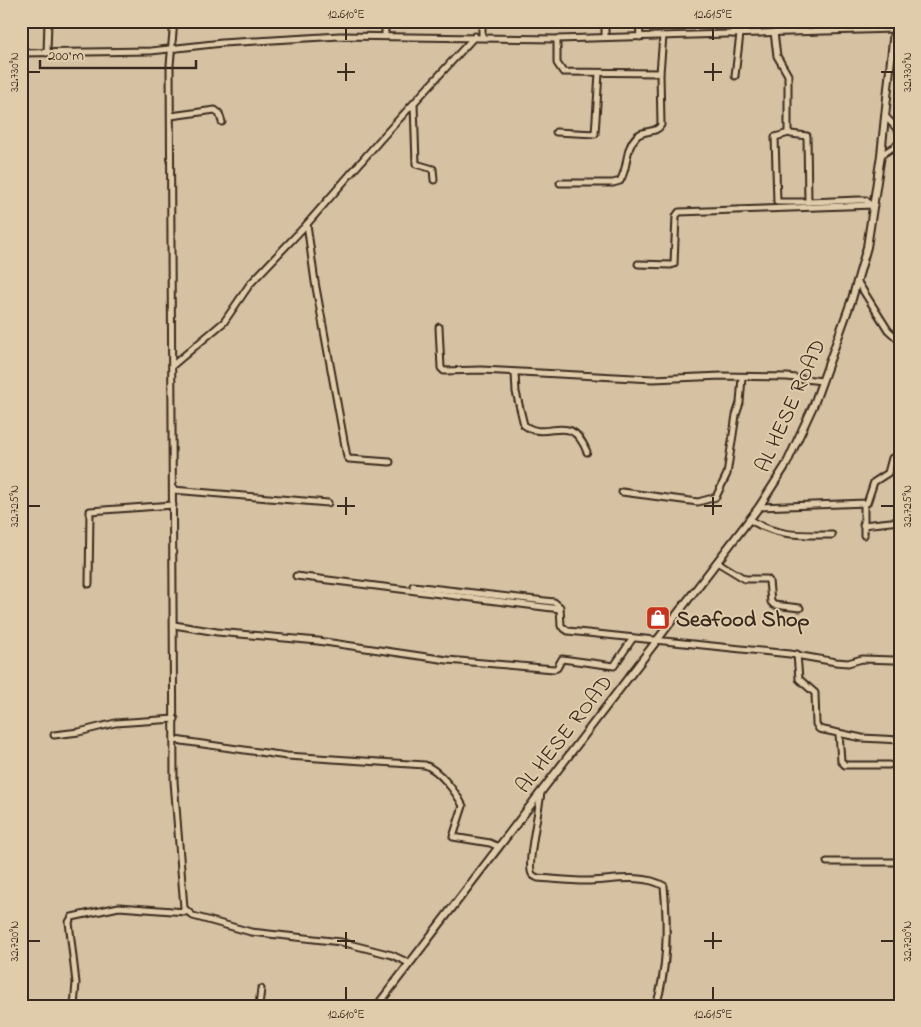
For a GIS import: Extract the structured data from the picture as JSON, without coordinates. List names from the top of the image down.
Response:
{
  "streets": {
    "street": ["AL HESE ROAD"]
  },
  "places": {
    "shop": ["Seafood Shop"]
  },
  "scale_bar": "200 m",
  "coordinates": [
    "12.610°E",
    "12.615°E",
    "32.730°N",
    "32.725°N",
    "32.720°N"
  ]
}
